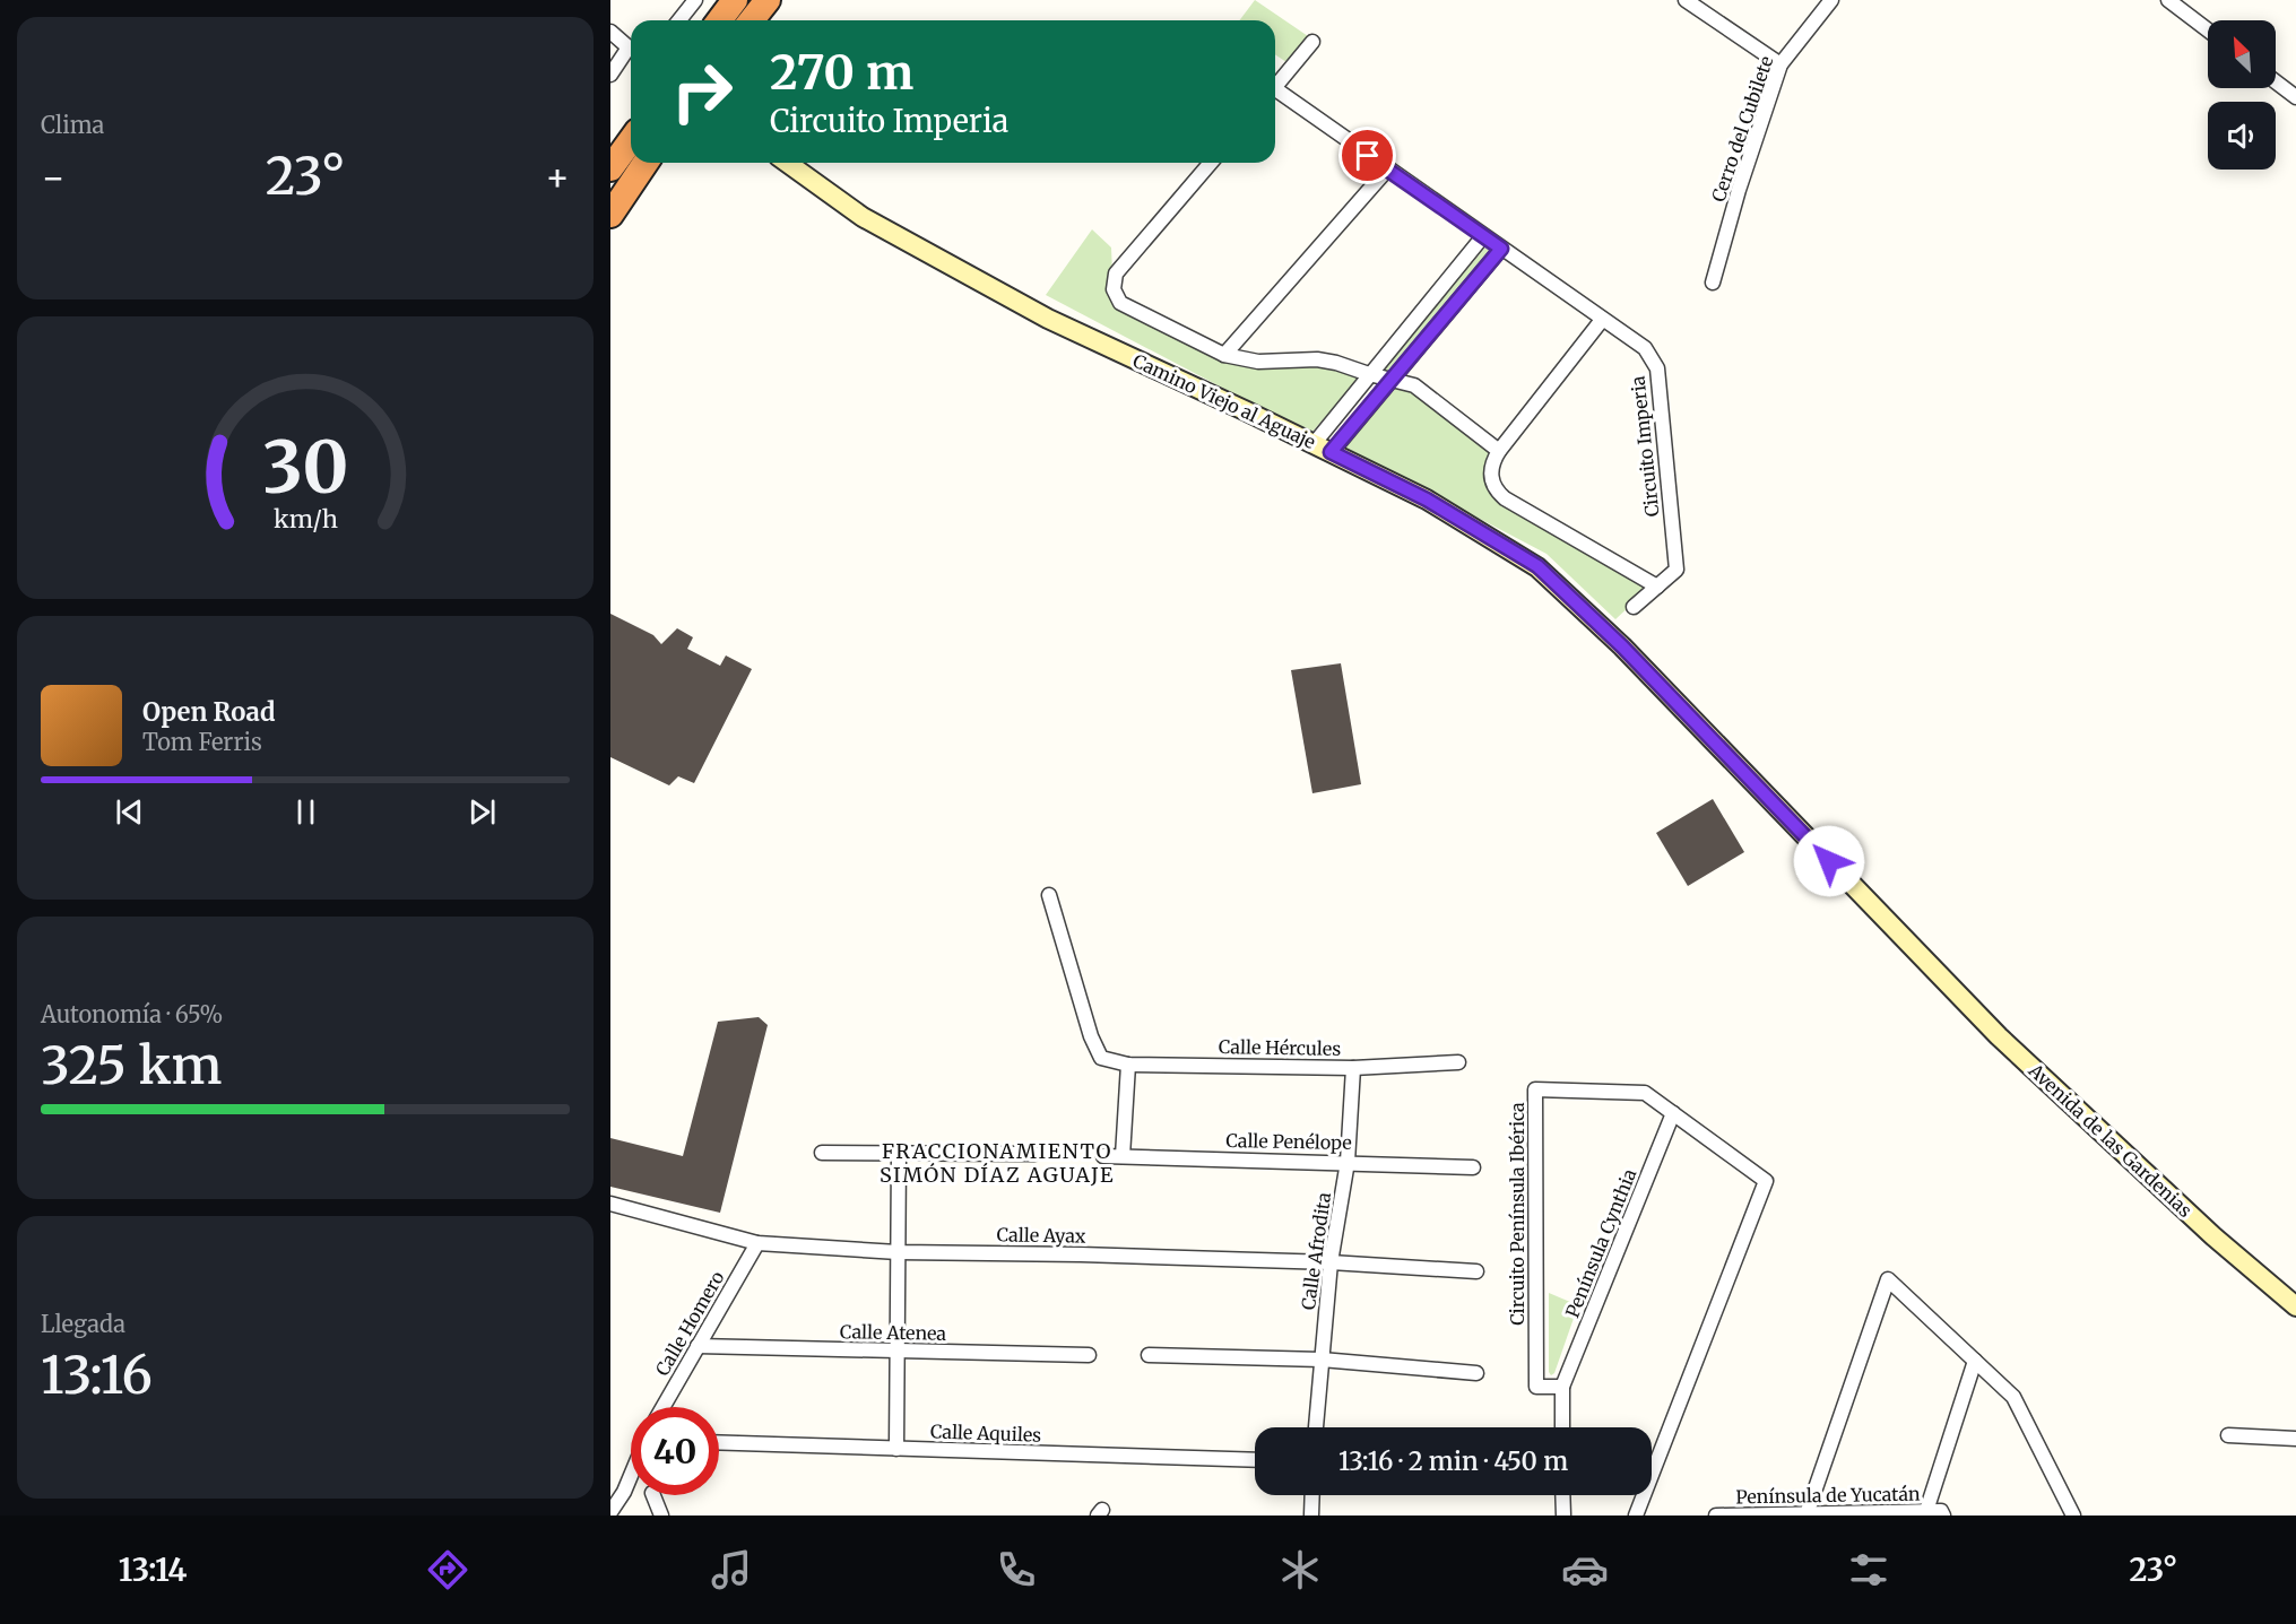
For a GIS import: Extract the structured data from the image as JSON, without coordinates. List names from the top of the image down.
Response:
{
  "streets": {
    "street": [
      "Cerro del Cubilete",
      "Camino Viejo al Aguaje",
      "Circuito Imperia",
      "Calle Hércules",
      "Avenida de las Gardenias",
      "Calle Penélope",
      "Circuito Península Ibérica",
      "Calle Ayax",
      "Península Cynthia",
      "Calle Afrodita",
      "Calle Homero",
      "Calle Atenea",
      "Calle Aquiles",
      "Península de Yucatán"
    ]
  },
  "crossings": [
    ["Camino Viejo al Aguaje", "Avenida de las Gardenias"],
    ["Calle Hércules", "Calle Afrodita"],
    ["Calle Penélope", "Calle Afrodita"],
    ["Circuito Península Ibérica", "Península Cynthia"],
    ["Calle Ayax", "Calle Afrodita"],
    ["Calle Ayax", "Calle Homero"],
    ["Calle Homero", "Calle Atenea"]
  ],
  "districts": ["FRACCIONAMIENTO SIMÓN DÍAZ AGUAJE"],
  "north": "top left",
  "page": {
    "tile": [
      "Clima",
      ["Autonomía · 65%", "325 km"],
      ["Llegada", "13:16"]
    ],
    "turn": ["270 m", "Circuito Imperia"],
    "heat": ["−", "23°", "+"],
    "song": ["Open Road", "Tom Ferris"],
    "limit": "40",
    "trip": "13:16 · 2 min · 450 m",
    "tabs": ["13:14", "23°"],
    "gauge": ["30", "km/h"]
  }
}
